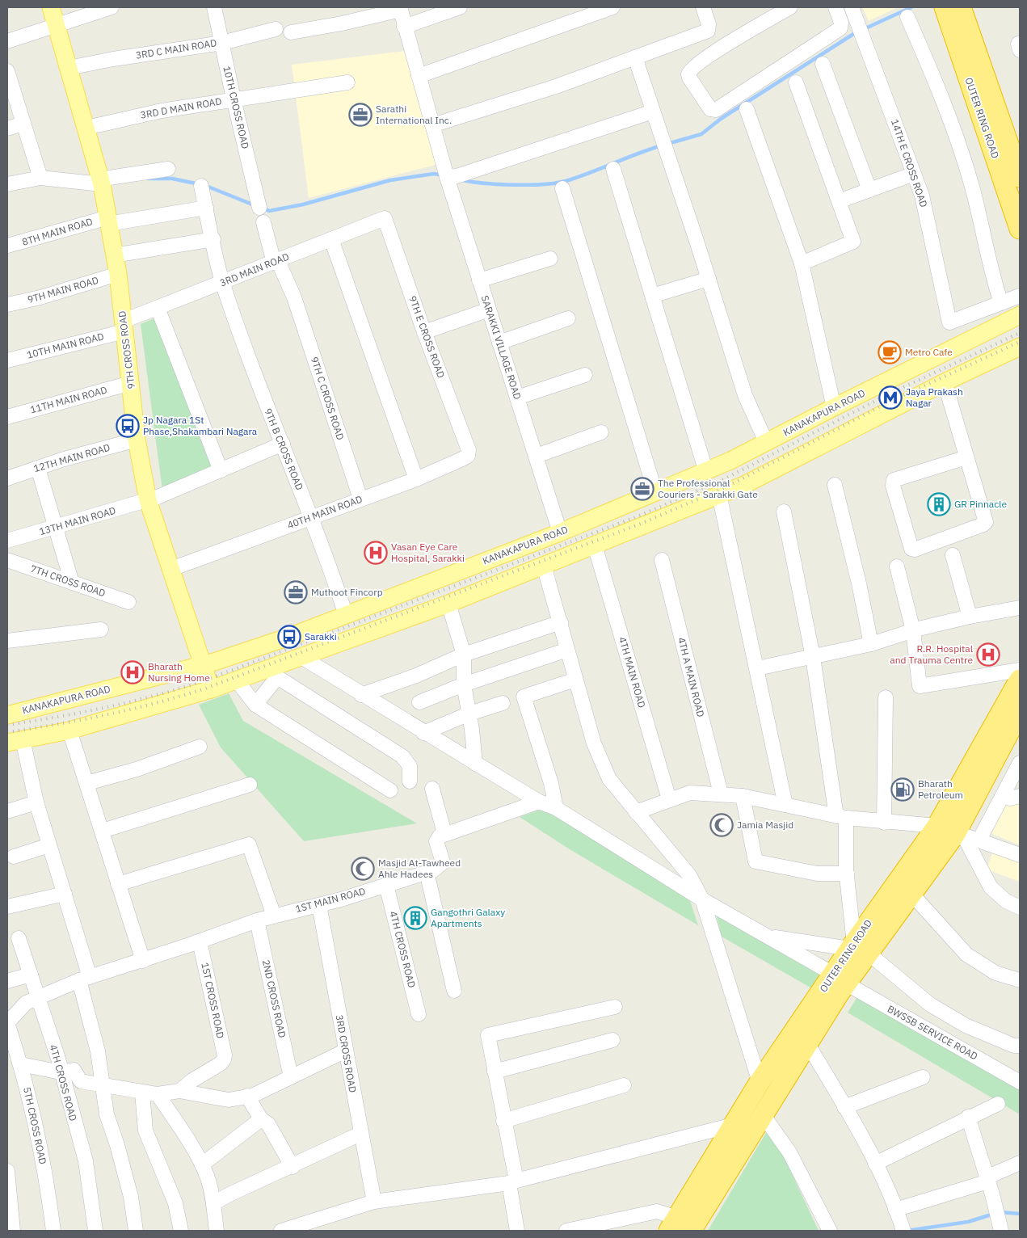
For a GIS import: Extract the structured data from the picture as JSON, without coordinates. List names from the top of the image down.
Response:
{
  "streets": {
    "highway": ["OUTER RING ROAD"],
    "main road": ["9TH CROSS ROAD", "KANAKAPURA ROAD"],
    "street": [
      "3RD C MAIN ROAD",
      "10TH CROSS ROAD",
      "3RD D MAIN ROAD",
      "14TH E CROSS ROAD",
      "8TH MAIN ROAD",
      "3RD MAIN ROAD",
      "9TH MAIN ROAD",
      "9TH E CROSS ROAD",
      "10TH MAIN ROAD",
      "SARAKKI VILLAGE ROAD",
      "9TH C CROSS ROAD",
      "11TH MAIN ROAD",
      "9TH B CROSS ROAD",
      "12TH MAIN ROAD",
      "40TH MAIN ROAD",
      "13TH MAIN ROAD",
      "7TH CROSS ROAD",
      "4TH MAIN ROAD",
      "4TH A MAIN ROAD",
      "1ST MAIN ROAD",
      "4TH CROSS ROAD",
      "2ND CROSS ROAD",
      "1ST CROSS ROAD",
      "BWSSB SERVICE ROAD",
      "3RD CROSS ROAD",
      "5TH CROSS ROAD"
    ]
  },
  "crossings": [
    ["3RD C MAIN ROAD", "10TH CROSS ROAD"],
    ["3RD C MAIN ROAD", "9TH CROSS ROAD"],
    ["10TH CROSS ROAD", "3RD D MAIN ROAD"],
    ["3RD D MAIN ROAD", "9TH CROSS ROAD"],
    ["OUTER RING ROAD", "BWSSB SERVICE ROAD"],
    ["8TH MAIN ROAD", "9TH CROSS ROAD"],
    ["8TH MAIN ROAD", "9TH B CROSS ROAD"],
    ["3RD MAIN ROAD", "9TH E CROSS ROAD"],
    ["3RD MAIN ROAD", "10TH MAIN ROAD"],
    ["3RD MAIN ROAD", "9TH CROSS ROAD"],
    ["3RD MAIN ROAD", "9TH C CROSS ROAD"],
    ["3RD MAIN ROAD", "9TH B CROSS ROAD"],
    ["9TH MAIN ROAD", "9TH CROSS ROAD"],
    ["9TH E CROSS ROAD", "40TH MAIN ROAD"],
    ["10TH MAIN ROAD", "9TH CROSS ROAD"],
    ["SARAKKI VILLAGE ROAD", "KANAKAPURA ROAD"],
    ["9TH CROSS ROAD", "11TH MAIN ROAD"],
    ["9TH CROSS ROAD", "KANAKAPURA ROAD"],
    ["9TH CROSS ROAD", "12TH MAIN ROAD"],
    ["9TH CROSS ROAD", "40TH MAIN ROAD"],
    ["9TH CROSS ROAD", "13TH MAIN ROAD"],
    ["9TH C CROSS ROAD", "40TH MAIN ROAD"],
    ["KANAKAPURA ROAD", "9TH B CROSS ROAD"],
    ["9TH B CROSS ROAD", "40TH MAIN ROAD"],
    ["9TH B CROSS ROAD", "13TH MAIN ROAD"],
    ["1ST MAIN ROAD", "4TH CROSS ROAD"],
    ["1ST MAIN ROAD", "2ND CROSS ROAD"],
    ["1ST MAIN ROAD", "1ST CROSS ROAD"],
    ["1ST MAIN ROAD", "3RD CROSS ROAD"],
    ["1ST MAIN ROAD", "5TH CROSS ROAD"]
  ],
  "places": {
    "office": ["Sarathi International Inc.", "The Professional Couriers - Sarakki Gate", "Muthoot Fincorp"],
    "cafe": ["Metro Cafe"],
    "metro station": ["Jaya Prakash Nagar"],
    "bus stop": ["Jp Nagara 1St Phase,Shakambari Nagara", "Sarakki"],
    "building": ["GR Pinnacle", "Gangothri Galaxy Apartments"],
    "hospital": ["Vasan Eye Care Hospital, Sarakki", "R.R. Hospital and Trauma Centre", "Bharath Nursing Home"],
    "fuel station": ["Bharath Petroleum"],
    "mosque": ["Jamia Masjid", "Masjid At-Tawheed Ahle Hadees"]
  }
}
